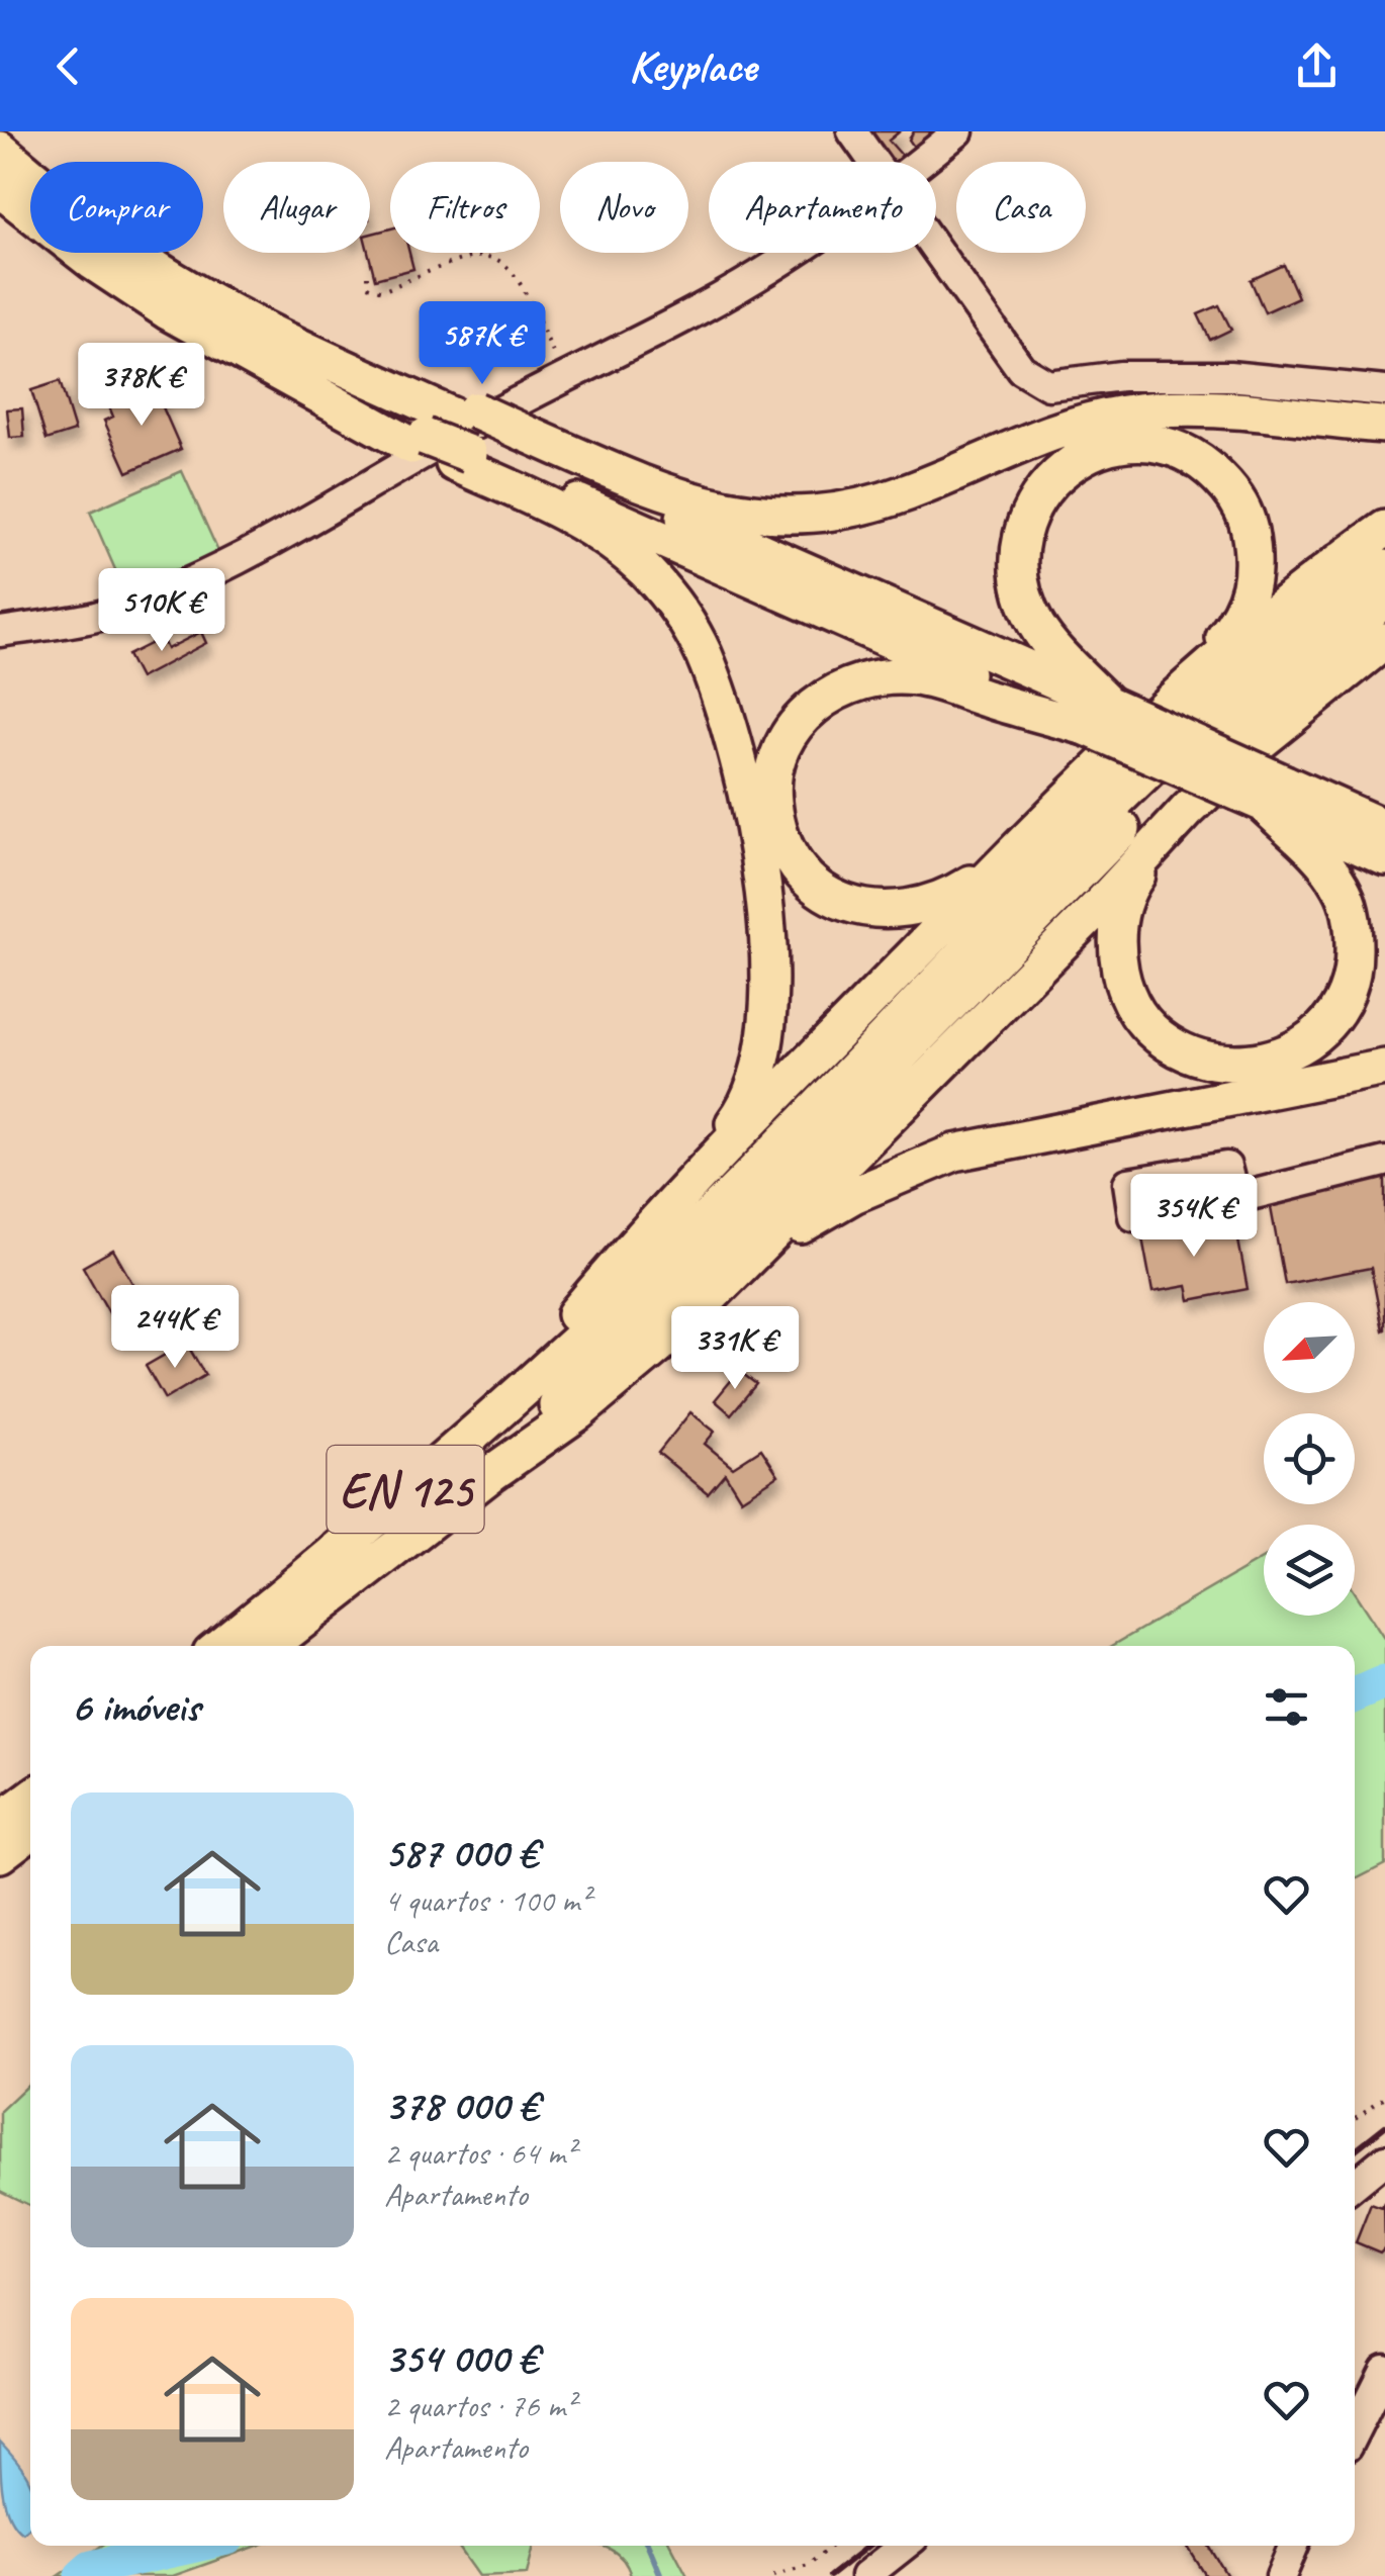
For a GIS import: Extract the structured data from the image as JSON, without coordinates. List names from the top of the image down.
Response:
{
  "streets": {
    "main road": ["EN 125"]
  },
  "north": "bottom left",
  "page": {
    "header": "Keyplace",
    "chip": [
      "Comprar",
      "Alugar",
      "Filtros",
      "Novo",
      "Apartamento",
      "Casa"
    ],
    "price": [
      "587K €",
      "378K €",
      "510K €",
      "354K €",
      "244K €",
      "331K €"
    ],
    "heading": "6 imóveis",
    "list": [
      {
        "name": "587 000 €",
        "note": "4 quartos · 100 m² · Casa"
      },
      {
        "name": "378 000 €",
        "note": "2 quartos · 64 m² · Apartamento"
      },
      {
        "name": "354 000 €",
        "note": "2 quartos · 76 m² · Apartamento"
      }
    ]
  }
}
